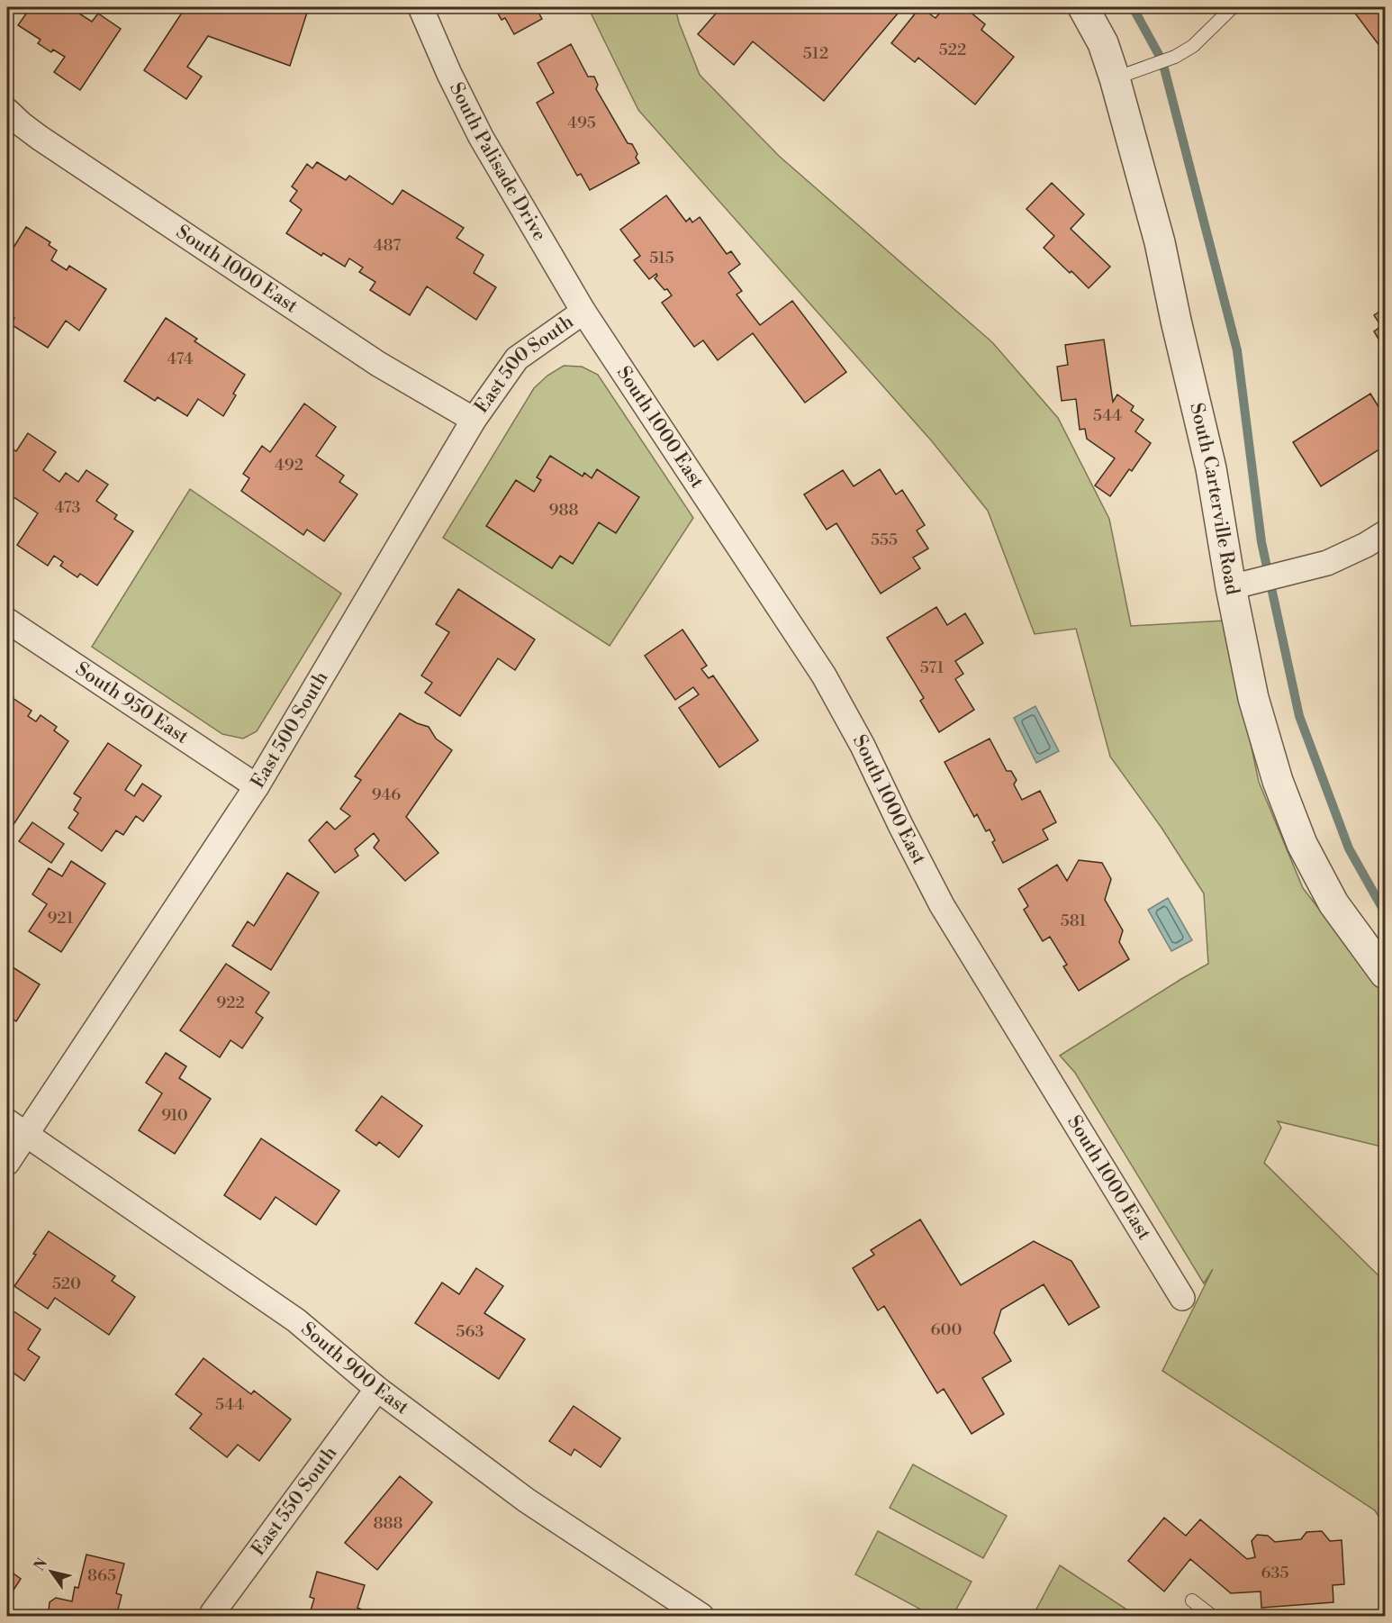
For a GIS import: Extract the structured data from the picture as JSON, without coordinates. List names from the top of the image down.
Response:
{
  "streets": {
    "street": [
      "South Palisade Drive",
      "South 1000 East",
      "East 500 South",
      "South Carterville Road",
      "South 950 East",
      "South 900 East",
      "East 550 South"
    ]
  },
  "crossings": [
    ["South Palisade Drive", "South 1000 East"],
    ["South Palisade Drive", "East 500 South"],
    ["South 1000 East", "East 500 South"],
    ["East 500 South", "South 950 East"],
    ["East 500 South", "South 900 East"],
    ["South 900 East", "East 550 South"]
  ],
  "house_numbers": [
    "522",
    "512",
    "495",
    "487",
    "515",
    "474",
    "544",
    "492",
    "473",
    "988",
    "555",
    "571",
    "946",
    "921",
    "581",
    "922",
    "910",
    "520",
    "600",
    "563",
    "544",
    "888",
    "635",
    "865"
  ],
  "north": "top left"
}
